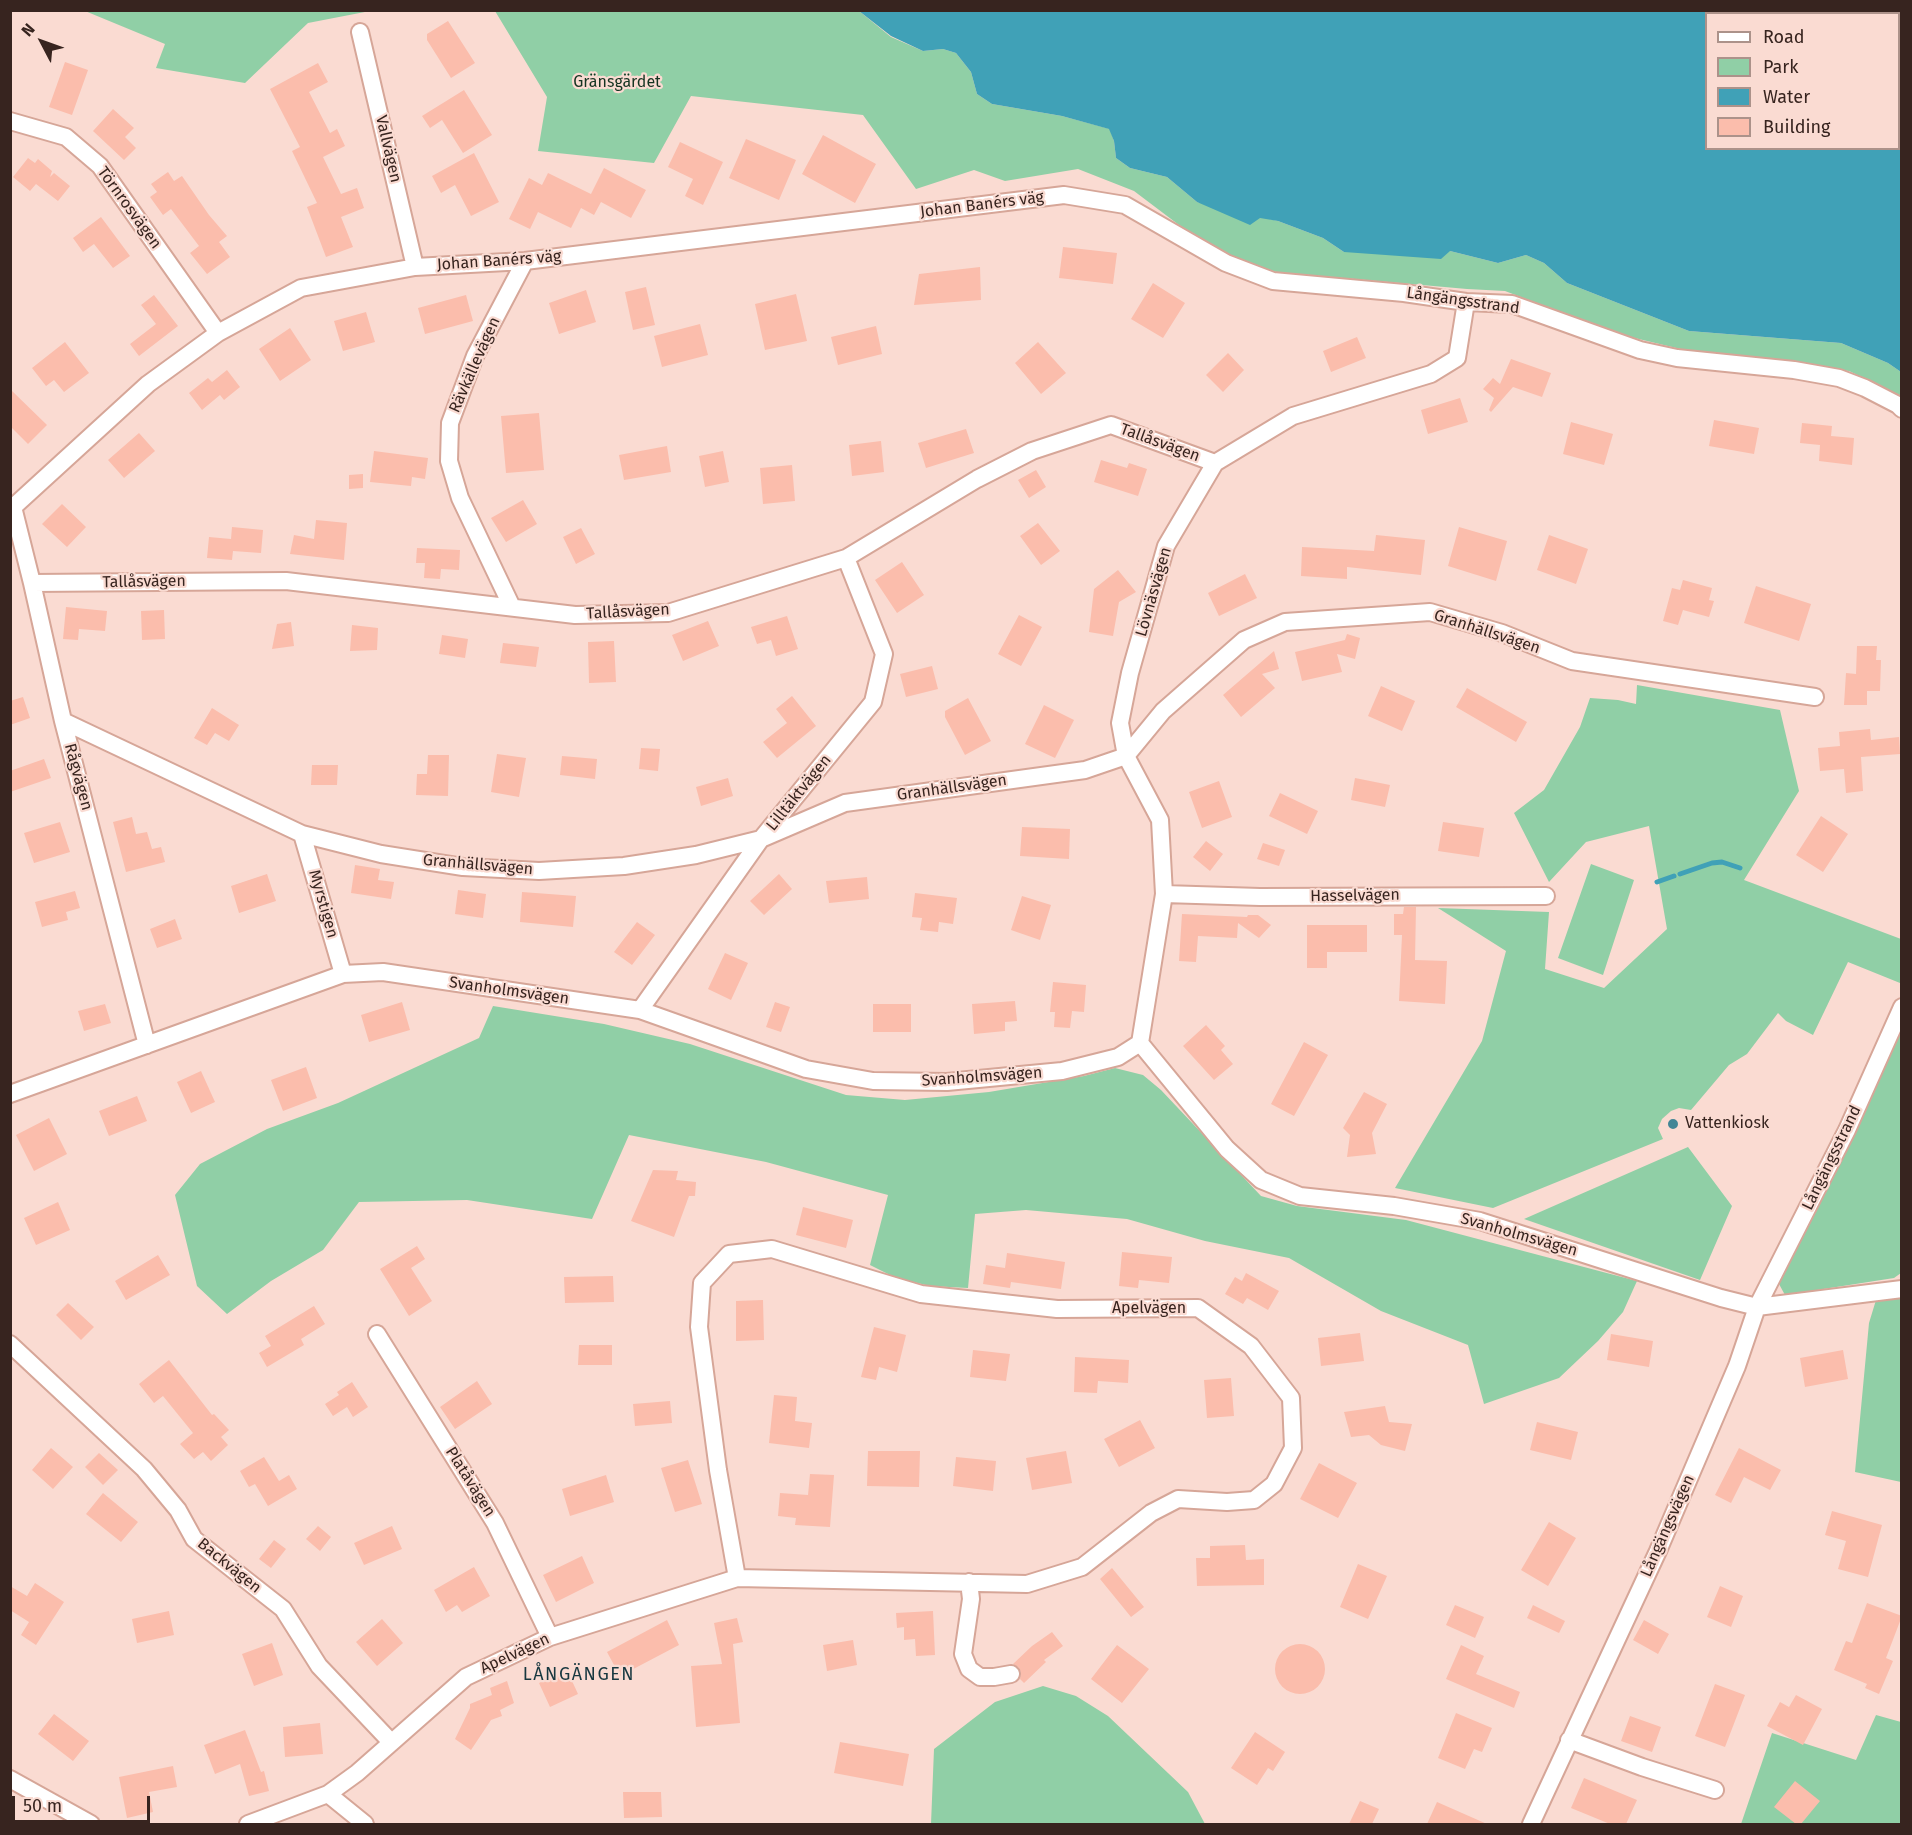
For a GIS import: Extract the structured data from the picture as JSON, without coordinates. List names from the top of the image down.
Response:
{
  "streets": {
    "street": [
      "Vallvägen",
      "Johan Banérs väg",
      "Törnrosvägen",
      "Långängsstrand",
      "Rävkällevägen",
      "Tallåsvägen",
      "Lövnäsvägen",
      "Granhällsvägen",
      "Rågvägen",
      "Lilltäktvägen",
      "Hasselvägen",
      "Myrstigen",
      "Svanholmsvägen",
      "Apelvägen",
      "Platåvägen",
      "Långängsvägen",
      "Backvägen"
    ]
  },
  "crossings": [
    ["Vallvägen", "Johan Banérs väg"],
    ["Johan Banérs väg", "Törnrosvägen"],
    ["Johan Banérs väg", "Långängsstrand"],
    ["Johan Banérs väg", "Rävkällevägen"],
    ["Johan Banérs väg", "Rågvägen"],
    ["Långängsstrand", "Lövnäsvägen"],
    ["Långängsstrand", "Svanholmsvägen"],
    ["Långängsstrand", "Långängsvägen"],
    ["Rävkällevägen", "Tallåsvägen"],
    ["Tallåsvägen", "Lövnäsvägen"],
    ["Tallåsvägen", "Rågvägen"],
    ["Tallåsvägen", "Lilltäktvägen"],
    ["Lövnäsvägen", "Granhällsvägen"],
    ["Lövnäsvägen", "Hasselvägen"],
    ["Lövnäsvägen", "Svanholmsvägen"],
    ["Granhällsvägen", "Rågvägen"],
    ["Granhällsvägen", "Lilltäktvägen"],
    ["Granhällsvägen", "Myrstigen"],
    ["Rågvägen", "Svanholmsvägen"],
    ["Lilltäktvägen", "Svanholmsvägen"],
    ["Myrstigen", "Svanholmsvägen"],
    ["Svanholmsvägen", "Långängsvägen"],
    ["Apelvägen", "Platåvägen"],
    ["Apelvägen", "Backvägen"]
  ],
  "districts": ["LÅNGÄNGEN"],
  "parks": ["Gränsgärdet"],
  "places": ["Vattenkiosk"],
  "legend": [
    "Road",
    "Park",
    "Water",
    "Building"
  ],
  "scale_bar": "50 m",
  "north": "top left"
}
